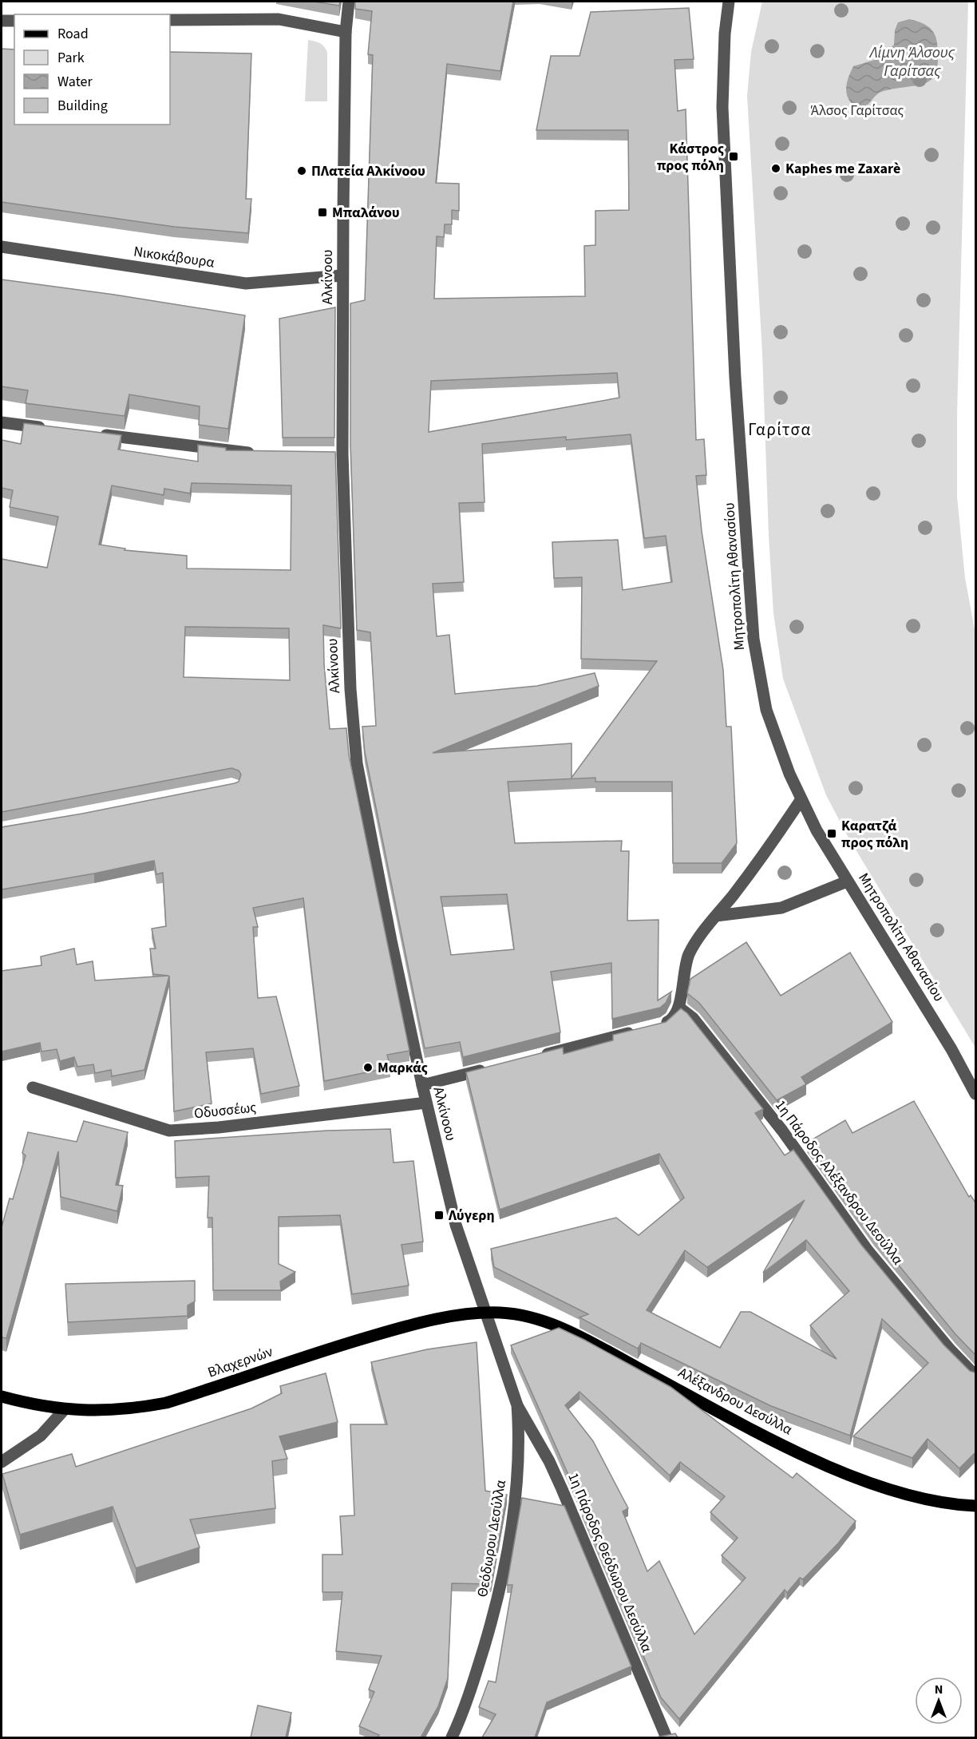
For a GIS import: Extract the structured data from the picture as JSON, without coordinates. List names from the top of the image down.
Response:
{
  "streets": {
    "main road": ["Βλαχερνών", "Αλέξανδρου Δεσύλλα"],
    "street": [
      "Νικοκάβουρα",
      "Αλκίνοου",
      "Μητροπολίτη Αθανασίου",
      "Οδυσσέως",
      "1η Πάροδος Αλέξανδρου Δεσύλλα",
      "Θεόδωρου Δεσύλλα",
      "1η Πάροδος Θεόδωρου Δεσύλλα"
    ]
  },
  "crossings": [
    ["Νικοκάβουρα", "Αλκίνοου"],
    ["Αλκίνοου", "Οδυσσέως"],
    ["Αλκίνοου", "Βλαχερνών"],
    ["Αλκίνοου", "Αλέξανδρου Δεσύλλα"],
    ["Αλκίνοου", "Θεόδωρου Δεσύλλα"],
    ["Βλαχερνών", "Αλέξανδρου Δεσύλλα"],
    ["Βλαχερνών", "Θεόδωρου Δεσύλλα"],
    ["Αλέξανδρου Δεσύλλα", "Θεόδωρου Δεσύλλα"],
    ["Θεόδωρου Δεσύλλα", "1η Πάροδος Θεόδωρου Δεσύλλα"]
  ],
  "districts": ["Γαρίτσα"],
  "water": ["Λίμνη Άλσους Γαρίτσας"],
  "parks": ["Άλσος Γαρίτσας"],
  "places": {
    "transit": [
      "Κάστρος προς πόλη",
      "Μπαλάνου",
      "Καρατζά προς πόλη",
      "Λύγερη"
    ],
    "other": ["Kaphes me Zaxarè", "ΠΛατεία Αλκίνοου", "Μαρκάς"]
  },
  "legend": [
    "Road",
    "Park",
    "Water",
    "Building"
  ],
  "north": "top"
}
